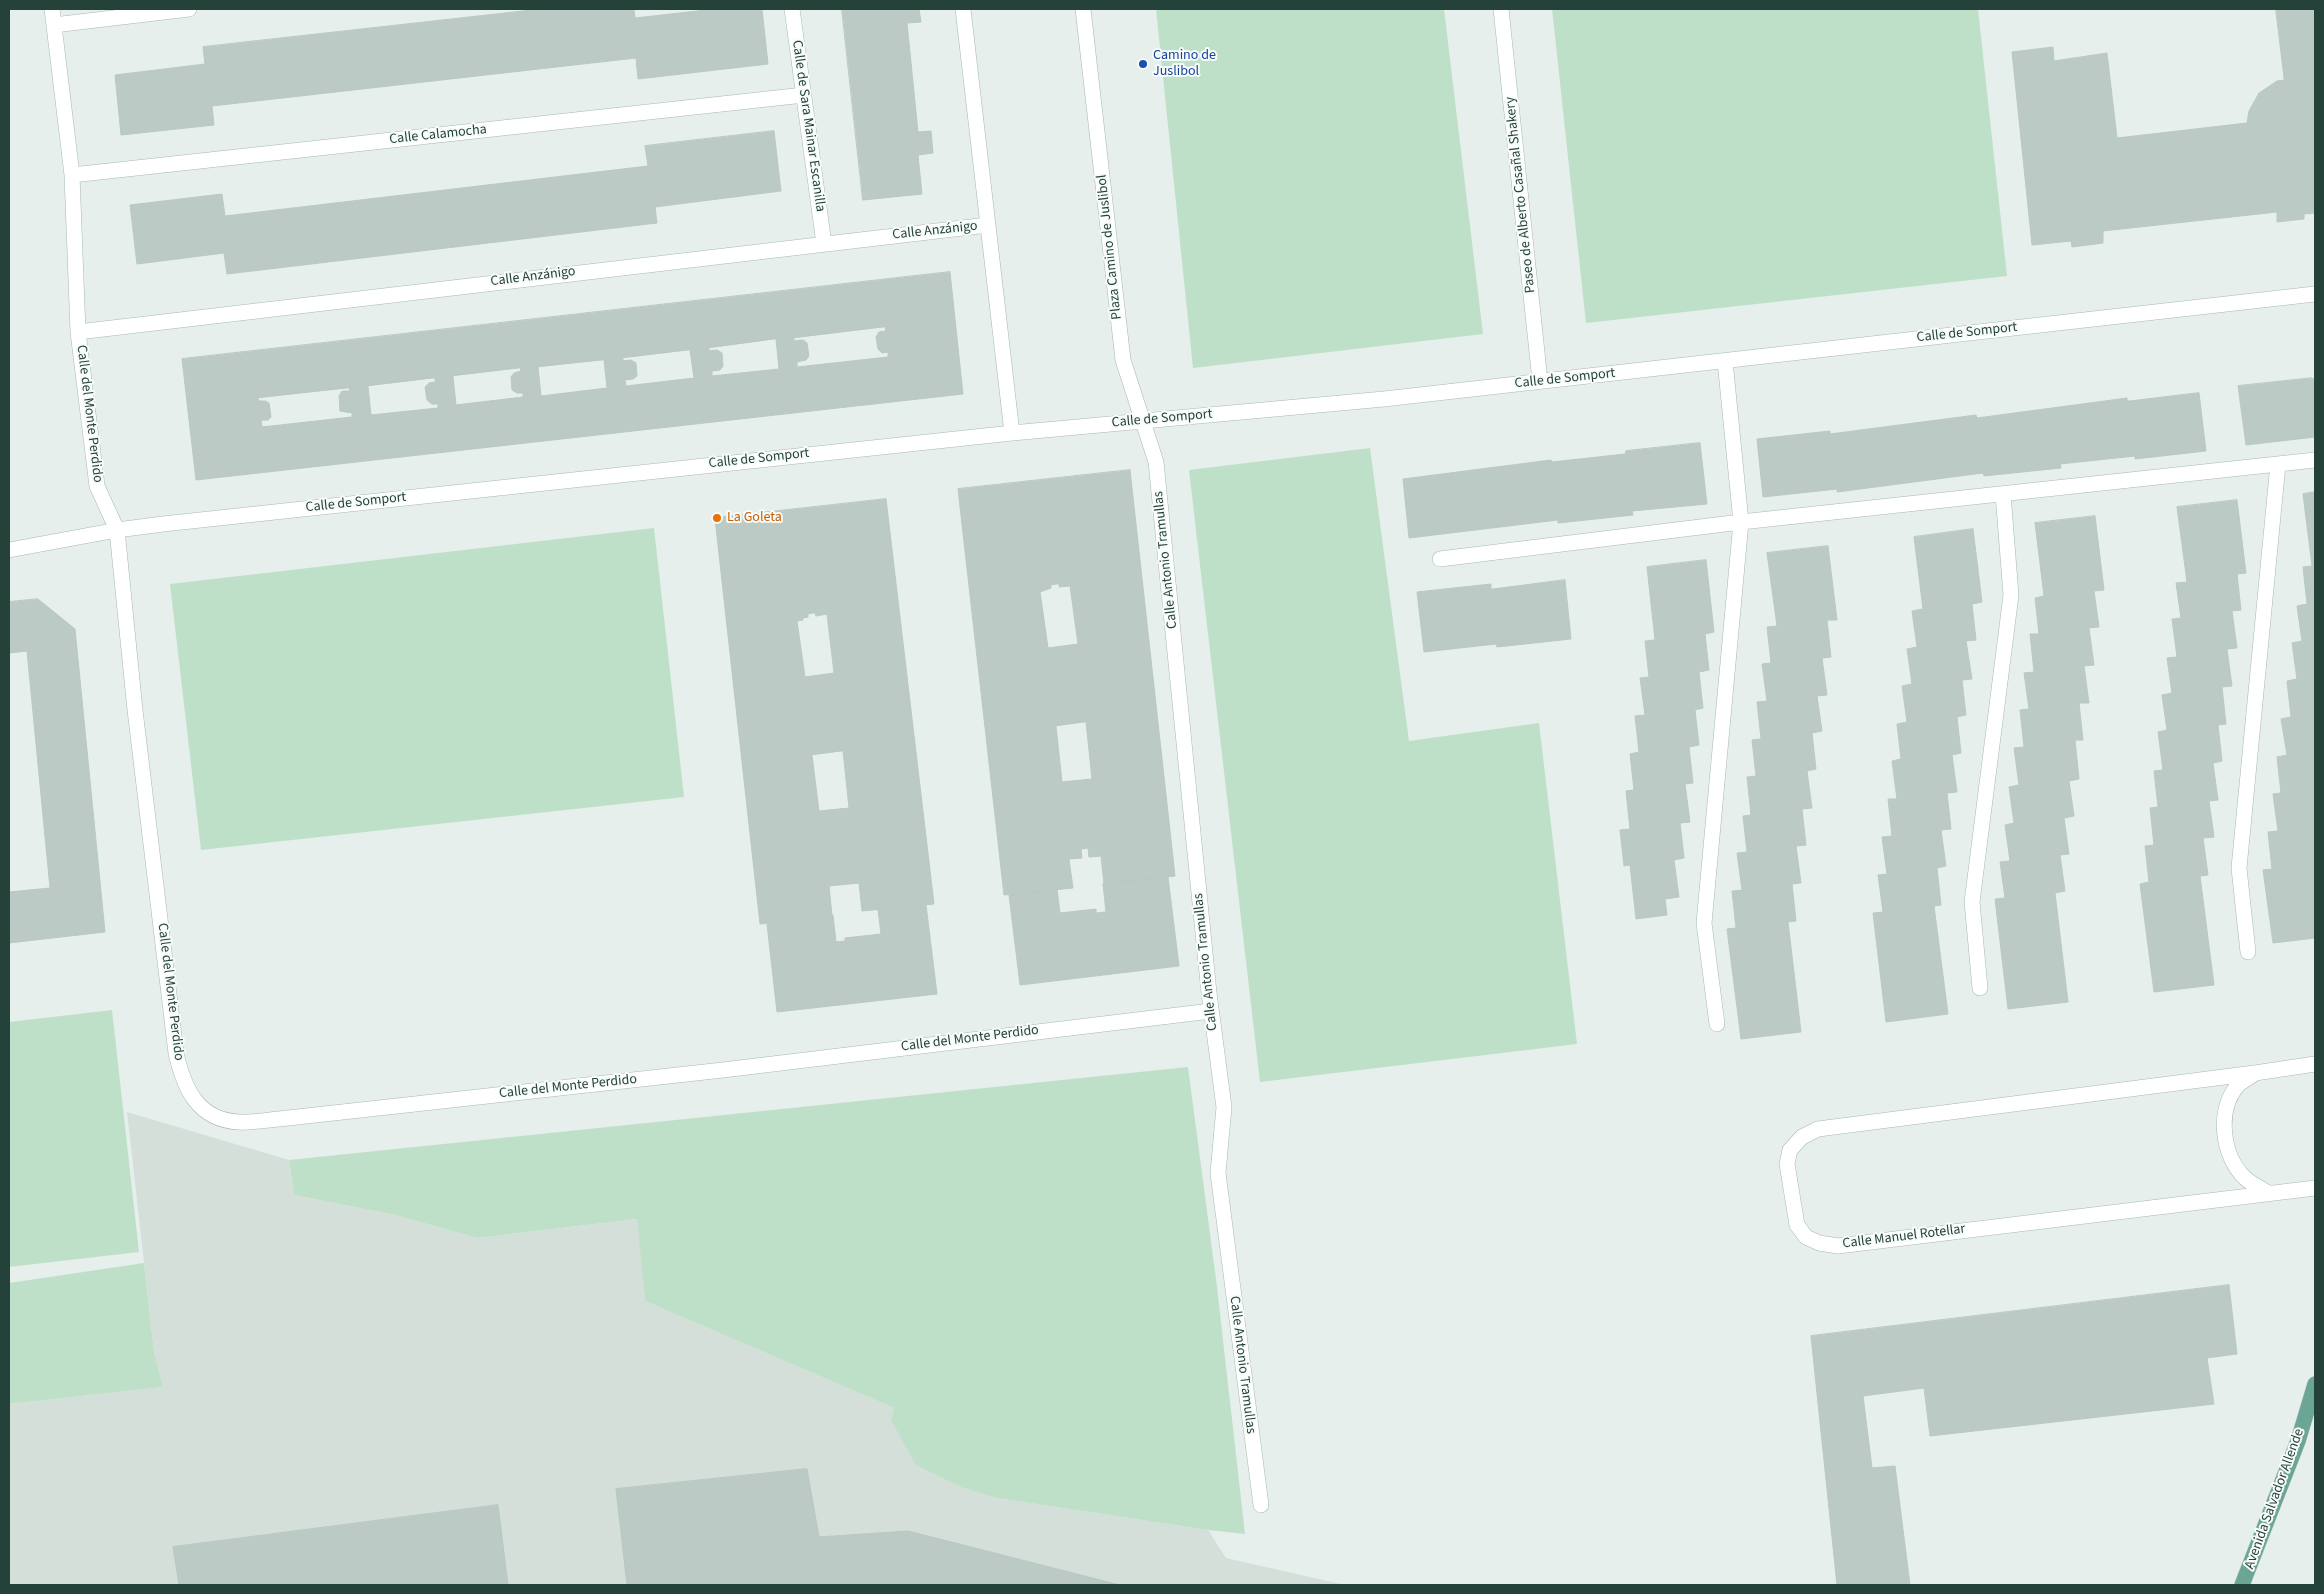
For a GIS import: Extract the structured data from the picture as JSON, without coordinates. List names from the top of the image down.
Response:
{
  "streets": {
    "main road": ["Avenida Salvador Allende"],
    "street": [
      "Calle de Sara Mainar Escanilla",
      "Calle Calamocha",
      "Paseo de Alberto Casañal Shakery",
      "Calle Anzánigo",
      "Plaza Camino de Juslibol",
      "Calle de Somport",
      "Calle del Monte Perdido",
      "Calle Antonio Tramullas",
      "Calle Manuel Rotellar"
    ]
  },
  "crossings": [
    ["Calle de Sara Mainar Escanilla", "Calle Calamocha"],
    ["Calle de Sara Mainar Escanilla", "Calle Anzánigo"],
    ["Calle Calamocha", "Calle del Monte Perdido"],
    ["Paseo de Alberto Casañal Shakery", "Calle de Somport"],
    ["Calle Anzánigo", "Calle del Monte Perdido"],
    ["Plaza Camino de Juslibol", "Calle de Somport"],
    ["Plaza Camino de Juslibol", "Calle Antonio Tramullas"],
    ["Calle de Somport", "Calle del Monte Perdido"],
    ["Calle de Somport", "Calle Antonio Tramullas"],
    ["Calle del Monte Perdido", "Calle Antonio Tramullas"]
  ],
  "places": ["Camino de Juslibol", "La Goleta"]
}
